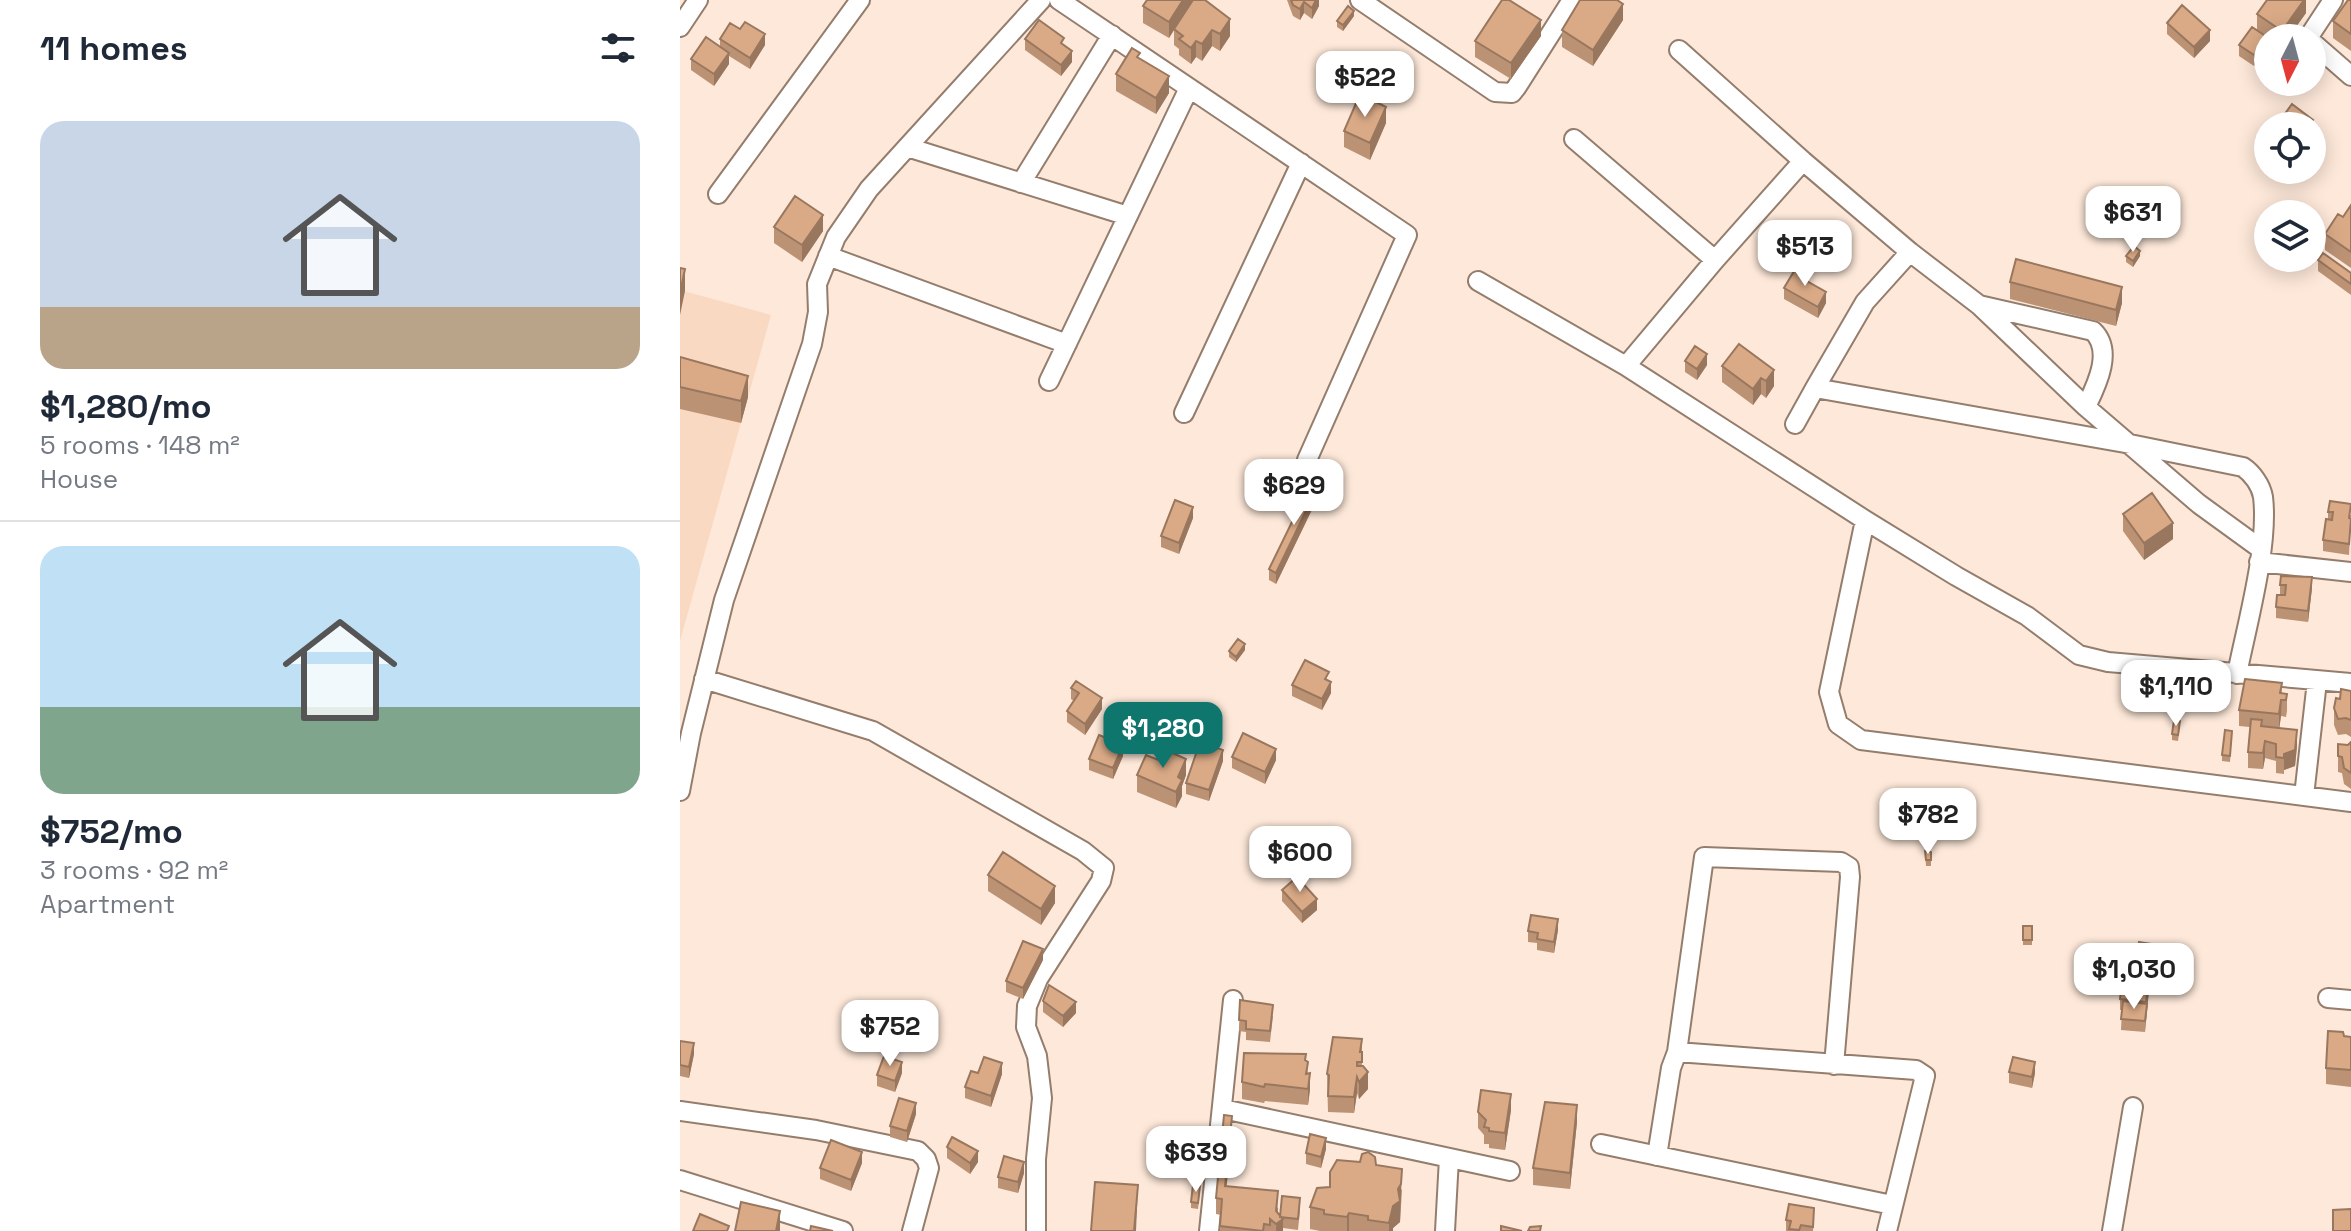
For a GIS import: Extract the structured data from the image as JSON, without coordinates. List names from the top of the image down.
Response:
{
  "north": "bottom",
  "page": {
    "heading": "11 homes",
    "price": [
      "$522",
      "$631",
      "$513",
      "$629",
      "$1,110",
      "$1,280",
      "$782",
      "$600",
      "$1,030",
      "$752",
      "$639"
    ],
    "list": [
      {
        "name": "$1,280/mo",
        "note": "5 rooms · 148 m² · House"
      },
      {
        "name": "$752/mo",
        "note": "3 rooms · 92 m² · Apartment"
      }
    ]
  }
}
